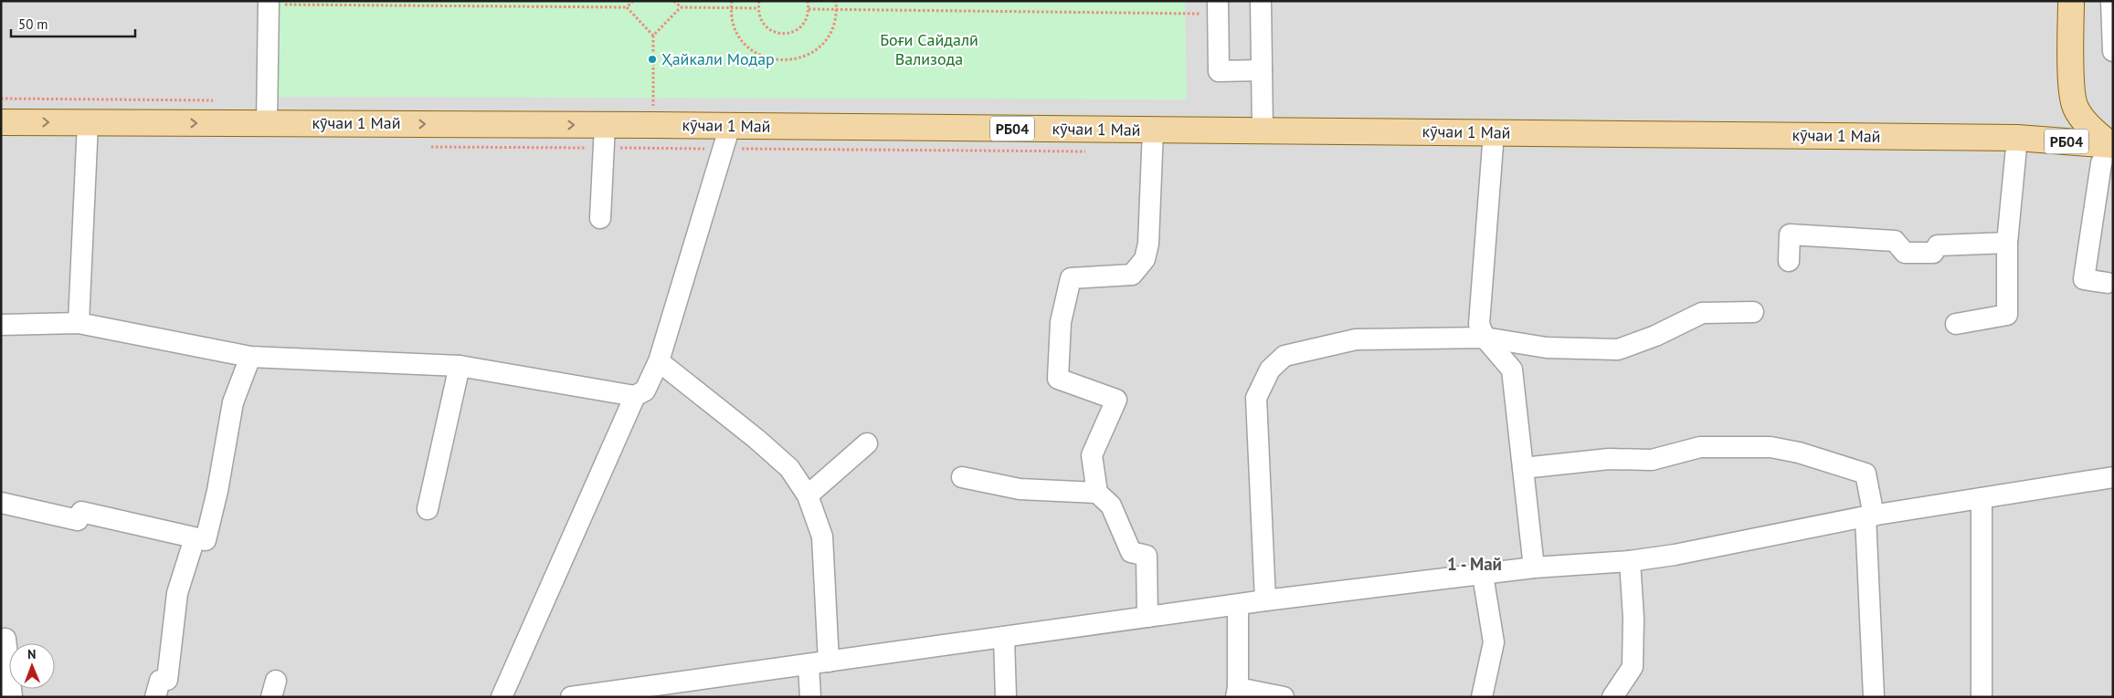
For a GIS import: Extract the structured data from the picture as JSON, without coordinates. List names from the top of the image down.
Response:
{
  "streets": {
    "main road": ["кӯчаи 1 Май", "РБ04"]
  },
  "crossings": [
    ["кӯчаи 1 Май", "РБ04"]
  ],
  "districts": ["1 - Май"],
  "parks": ["Боғи Сайдалӣ Вализода"],
  "places": ["Ҳайкали Модар"],
  "scale_bar": "50 m",
  "north": "top"
}
